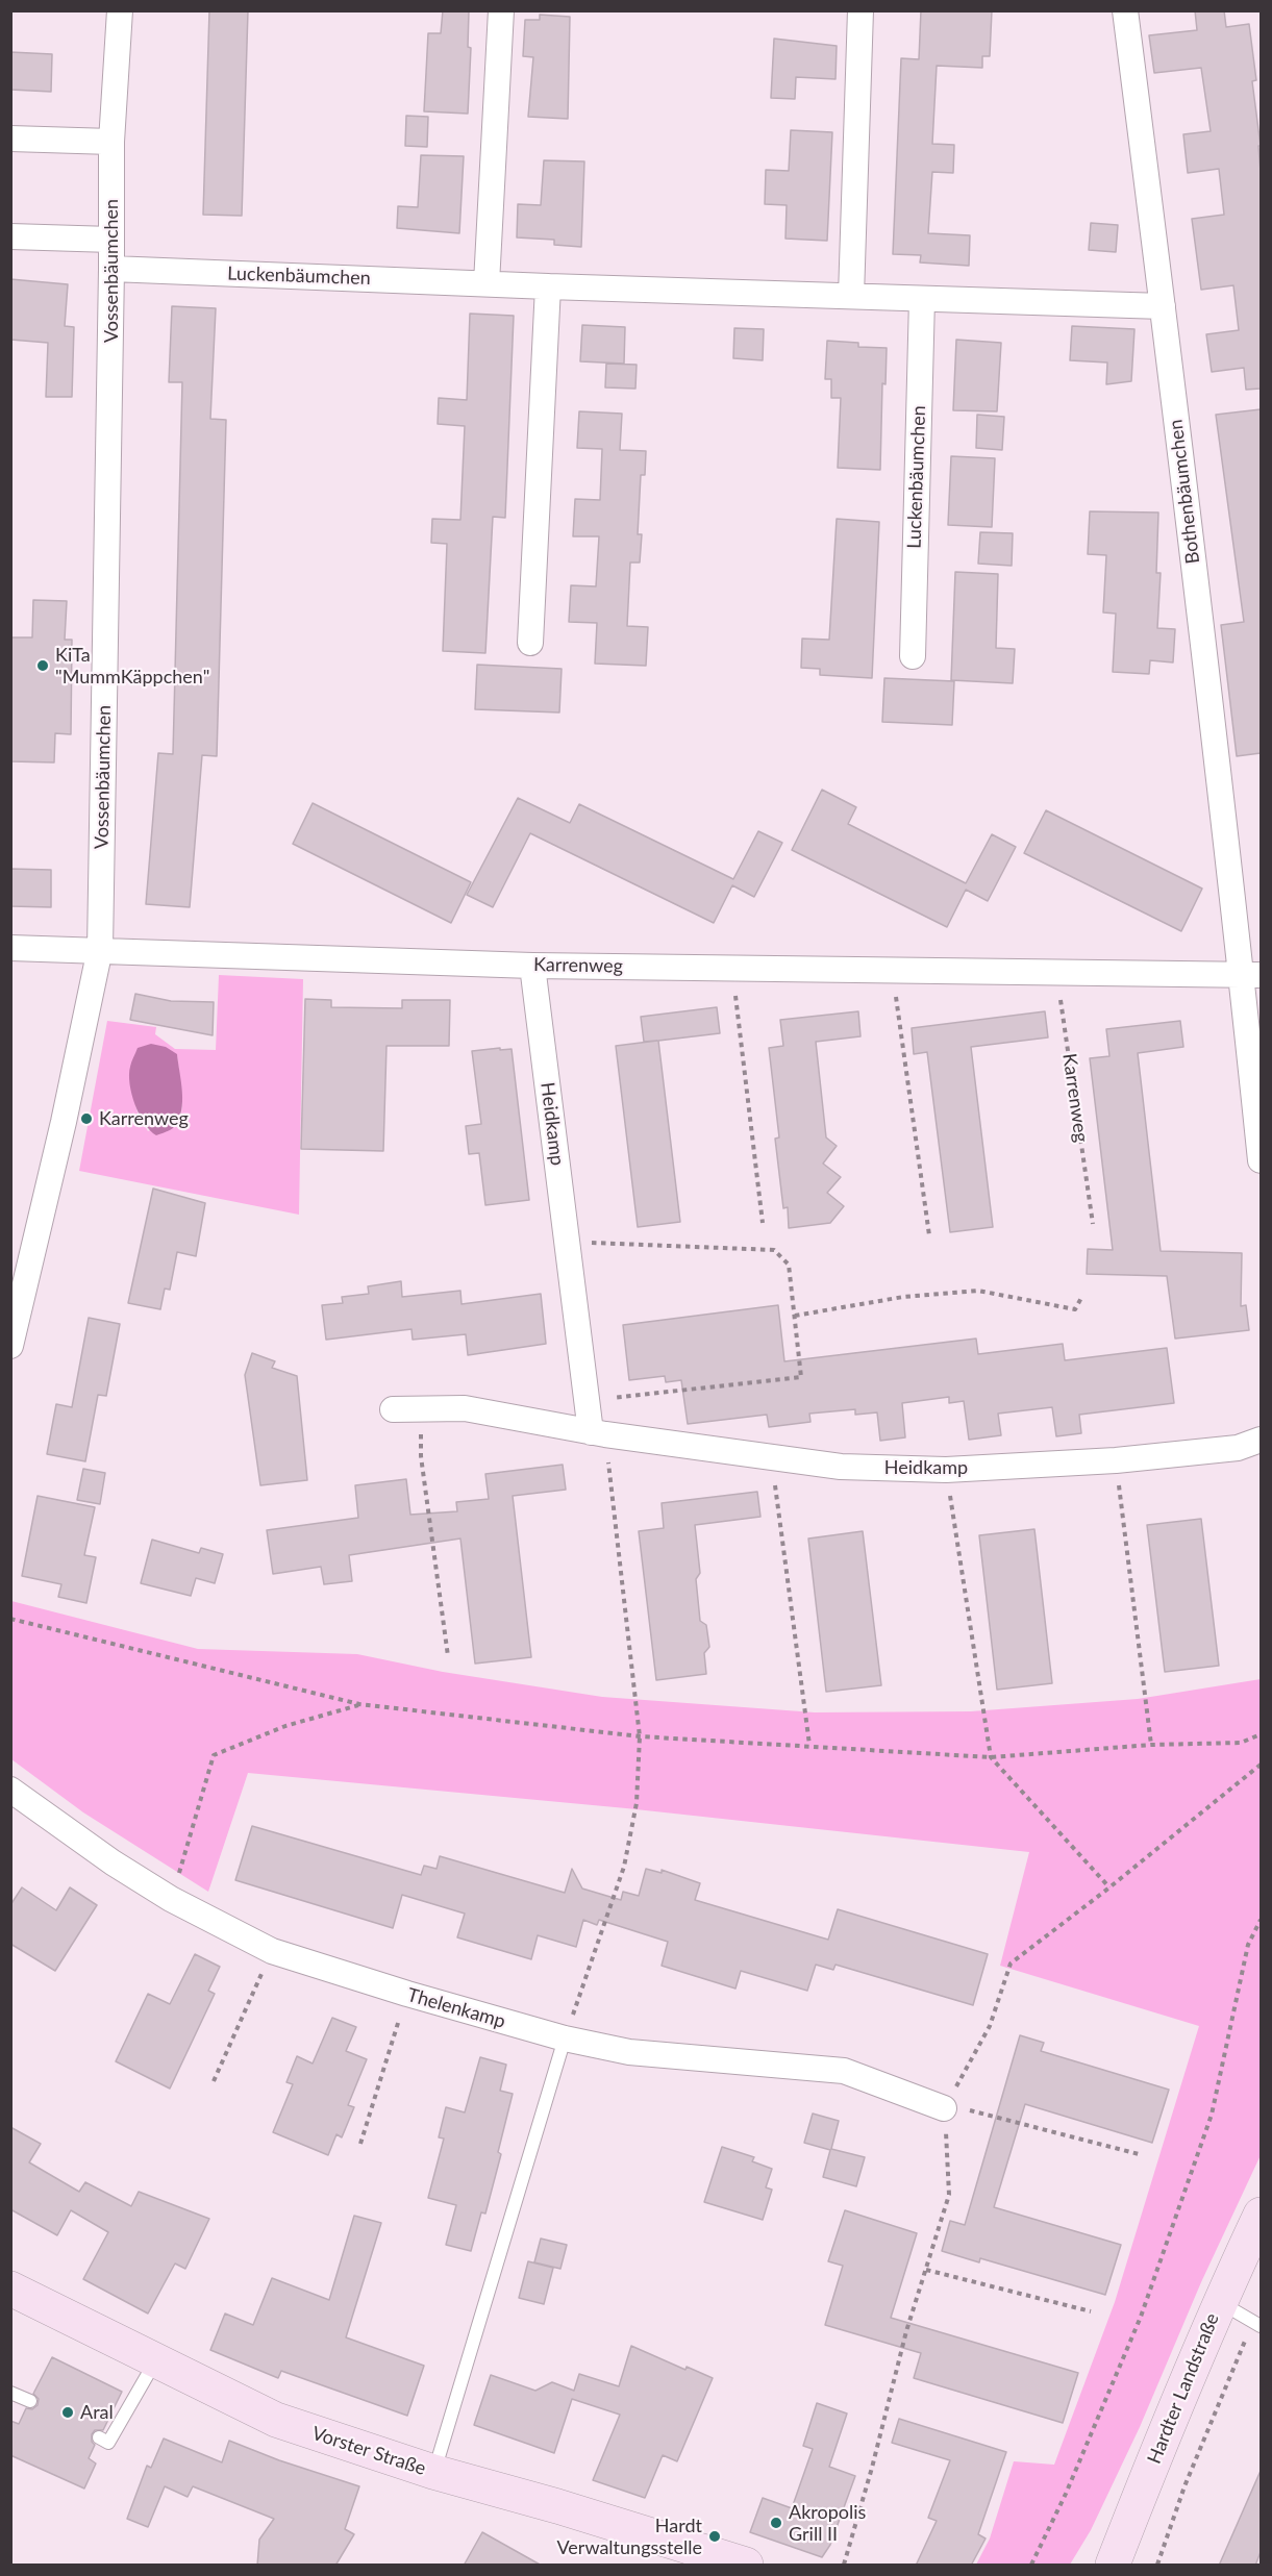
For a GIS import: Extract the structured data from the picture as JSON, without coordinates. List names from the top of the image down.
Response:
{
  "streets": {
    "main road": ["Hardter Landstraße", "Vorster Straße"],
    "street": [
      "Vossenbäumchen",
      "Luckenbäumchen",
      "Bothenbäumchen",
      "Karrenweg",
      "Heidkamp",
      "Thelenkamp"
    ]
  },
  "crossings": [
    ["Vossenbäumchen", "Luckenbäumchen"],
    ["Vossenbäumchen", "Karrenweg"],
    ["Luckenbäumchen", "Bothenbäumchen"],
    ["Bothenbäumchen", "Karrenweg"],
    ["Karrenweg", "Heidkamp"]
  ],
  "places": [
    "KiTa \"MummKäppchen\"",
    "Karrenweg",
    "Aral",
    "Akropolis Grill II",
    "Hardt Verwaltungsstelle"
  ]
}
